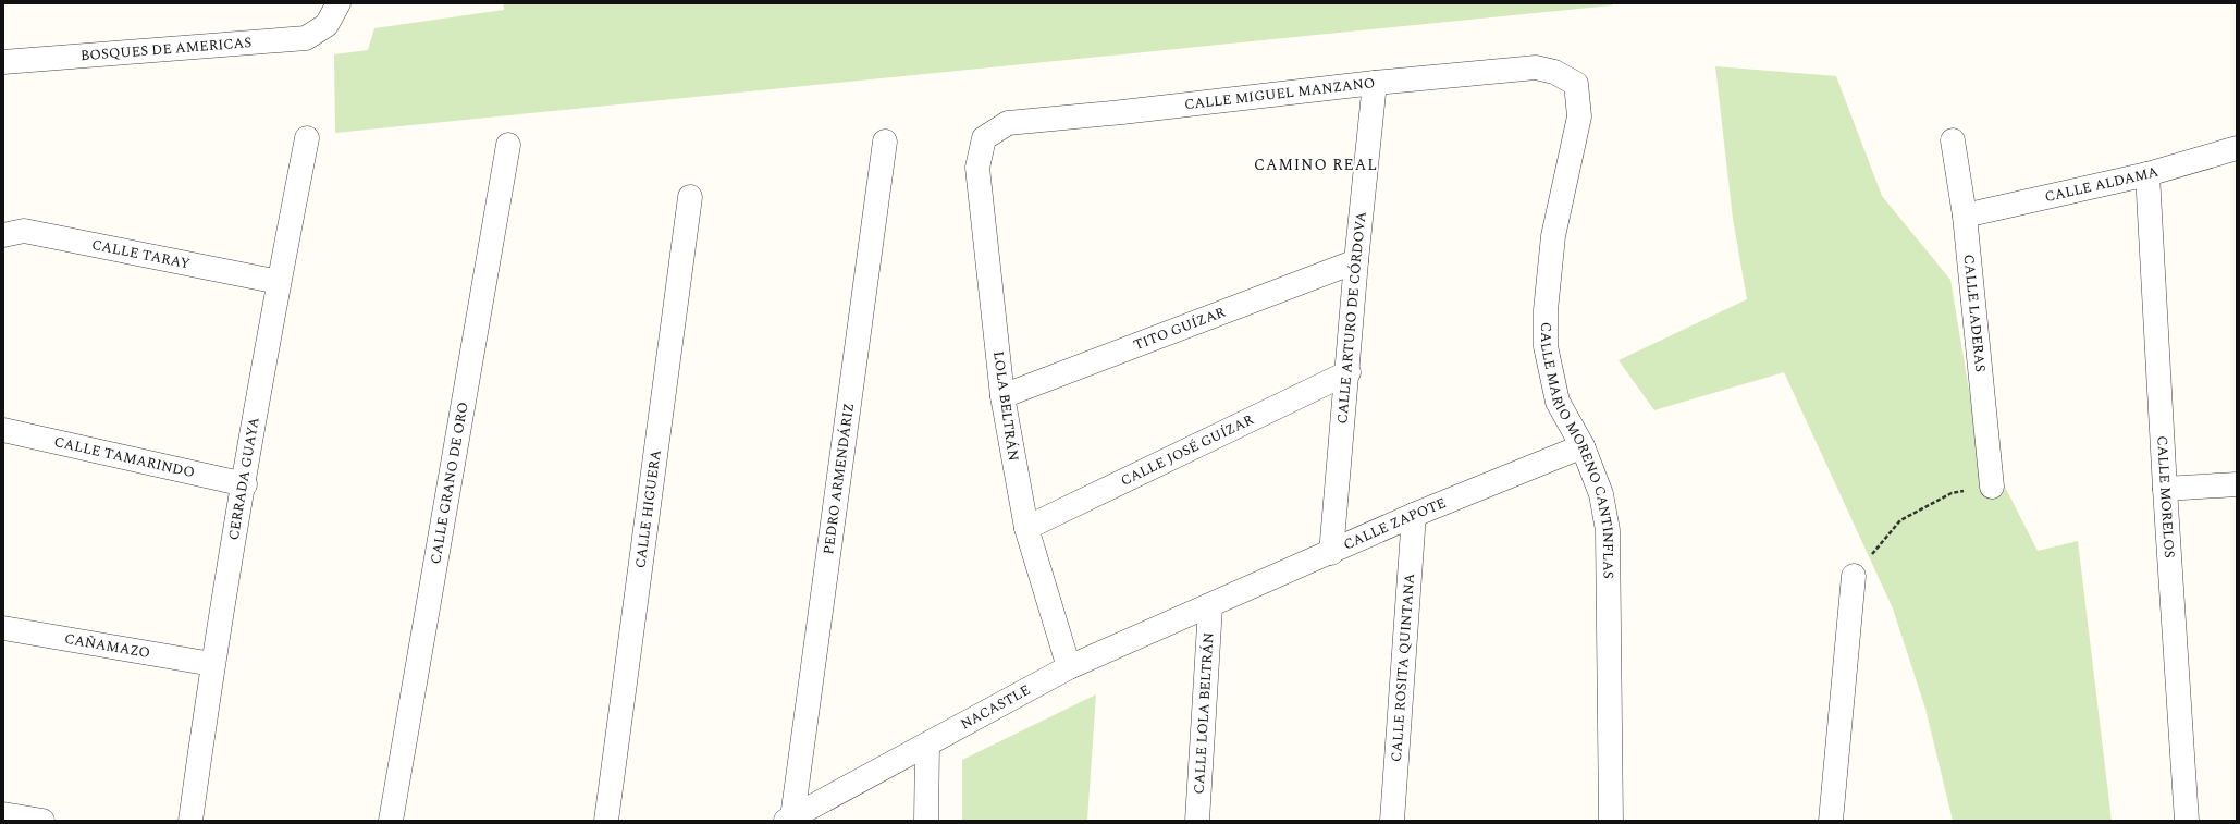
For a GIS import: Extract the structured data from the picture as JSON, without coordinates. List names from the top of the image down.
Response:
{
  "streets": {
    "street": [
      "BOSQUES DE AMERICAS",
      "CALLE MIGUEL MANZANO",
      "CALLE ALDAMA",
      "CALLE TARAY",
      "CALLE LADERAS",
      "CALLE ARTURO DE CÓRDOVA",
      "TITO GUÍZAR",
      "LOLA BELTRÁN",
      "CALLE JOSÉ GUÍZAR",
      "CALLE MARIO MORENO CANTINFLAS",
      "CALLE TAMARINDO",
      "CERRADA GUAYA",
      "PEDRO ARMENDÁRIZ",
      "CALLE GRANO DE ORO",
      "CALLE MORELOS",
      "CALLE HIGUERA",
      "CALLE ZAPOTE",
      "CAÑAMAZO",
      "CALLE ROSITA QUINTANA",
      "NACASTLE",
      "CALLE LOLA BELTRÁN"
    ]
  },
  "crossings": [
    ["CALLE MIGUEL MANZANO", "CALLE ARTURO DE CÓRDOVA"],
    ["CALLE MIGUEL MANZANO", "LOLA BELTRÁN"],
    ["CALLE MIGUEL MANZANO", "CALLE MARIO MORENO CANTINFLAS"],
    ["CALLE ALDAMA", "CALLE LADERAS"],
    ["CALLE ALDAMA", "CALLE MORELOS"],
    ["CALLE TARAY", "CERRADA GUAYA"],
    ["CALLE ARTURO DE CÓRDOVA", "TITO GUÍZAR"],
    ["CALLE ARTURO DE CÓRDOVA", "CALLE JOSÉ GUÍZAR"],
    ["CALLE ARTURO DE CÓRDOVA", "CALLE ZAPOTE"],
    ["TITO GUÍZAR", "LOLA BELTRÁN"],
    ["LOLA BELTRÁN", "CALLE JOSÉ GUÍZAR"],
    ["LOLA BELTRÁN", "NACASTLE"],
    ["CALLE MARIO MORENO CANTINFLAS", "CALLE ZAPOTE"],
    ["CALLE TAMARINDO", "CERRADA GUAYA"],
    ["CERRADA GUAYA", "CAÑAMAZO"],
    ["PEDRO ARMENDÁRIZ", "NACASTLE"],
    ["CALLE ZAPOTE", "CALLE ROSITA QUINTANA"],
    ["CALLE ZAPOTE", "NACASTLE"],
    ["CALLE ZAPOTE", "CALLE LOLA BELTRÁN"],
    ["NACASTLE", "CALLE LOLA BELTRÁN"]
  ],
  "districts": ["CAMINO REAL"]
}
